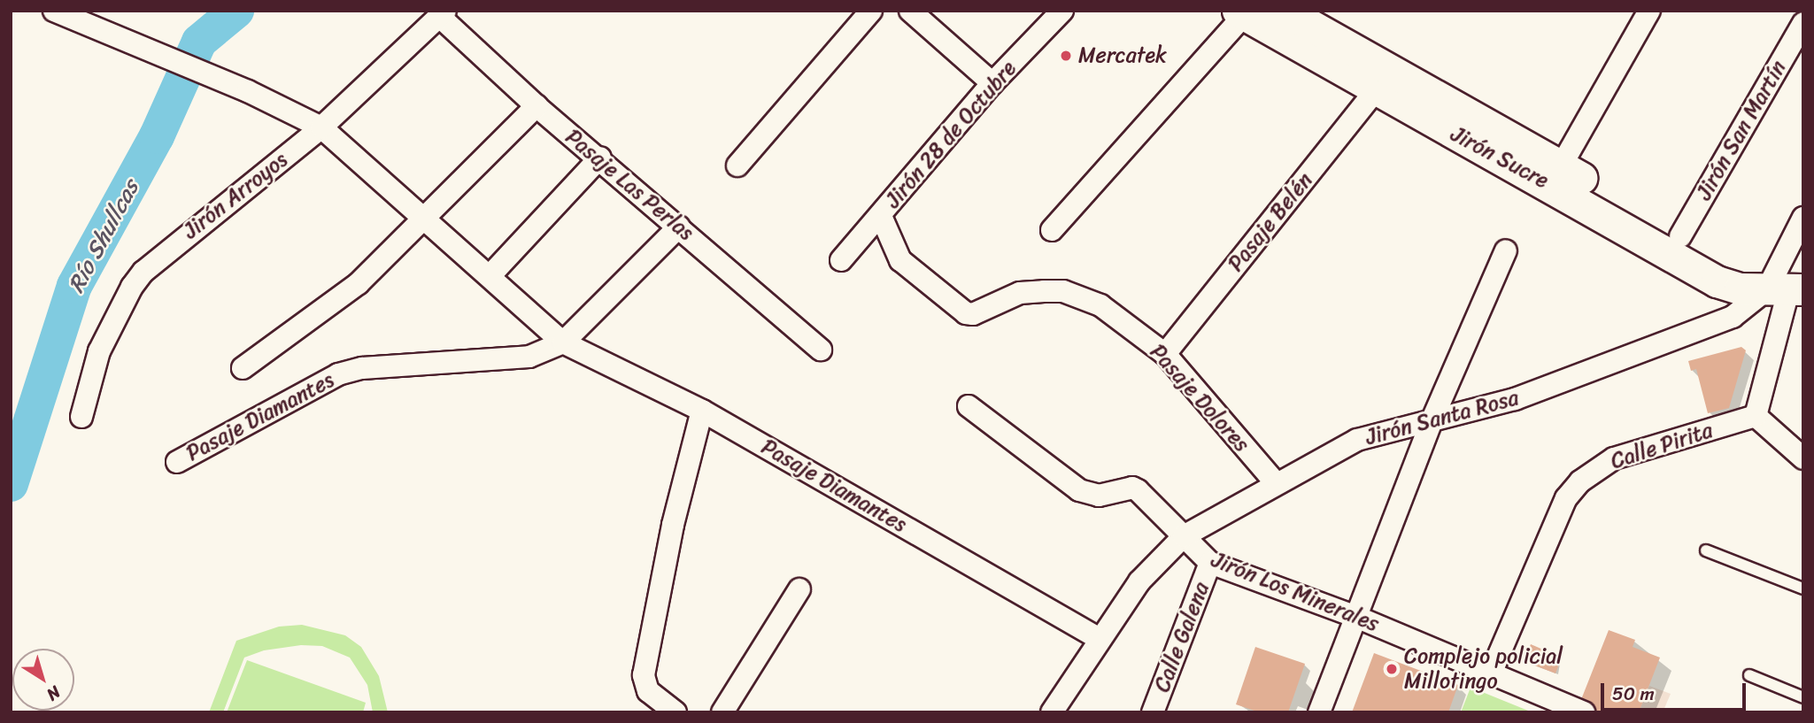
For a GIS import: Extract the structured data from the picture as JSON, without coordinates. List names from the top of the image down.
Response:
{
  "streets": {
    "street": [
      "Jirón San Martín",
      "Jirón 28 de Octubre",
      "Jirón Sucre",
      "Pasaje Las Perlas",
      "Jirón Arroyos",
      "Pasaje Belén",
      "Pasaje Dolores",
      "Pasaje Diamantes",
      "Jirón Santa Rosa",
      "Calle Pirita",
      "Jirón Los Minerales",
      "Calle Galena"
    ]
  },
  "crossings": [
    ["Jirón San Martín", "Jirón Sucre"],
    ["Jirón 28 de Octubre", "Pasaje Dolores"],
    ["Jirón Sucre", "Pasaje Belén"],
    ["Jirón Sucre", "Jirón Santa Rosa"],
    ["Pasaje Las Perlas", "Jirón Arroyos"],
    ["Jirón Arroyos", "Pasaje Diamantes"],
    ["Pasaje Belén", "Pasaje Dolores"],
    ["Pasaje Dolores", "Jirón Santa Rosa"],
    ["Pasaje Diamantes", "Jirón Santa Rosa"],
    ["Jirón Santa Rosa", "Jirón Los Minerales"],
    ["Calle Pirita", "Jirón Los Minerales"],
    ["Jirón Los Minerales", "Calle Galena"]
  ],
  "water": ["Río Shullcas"],
  "places": ["Mercatek", "Complejo policial Millotingo"],
  "scale_bar": "50 m",
  "north": "bottom right"
}
